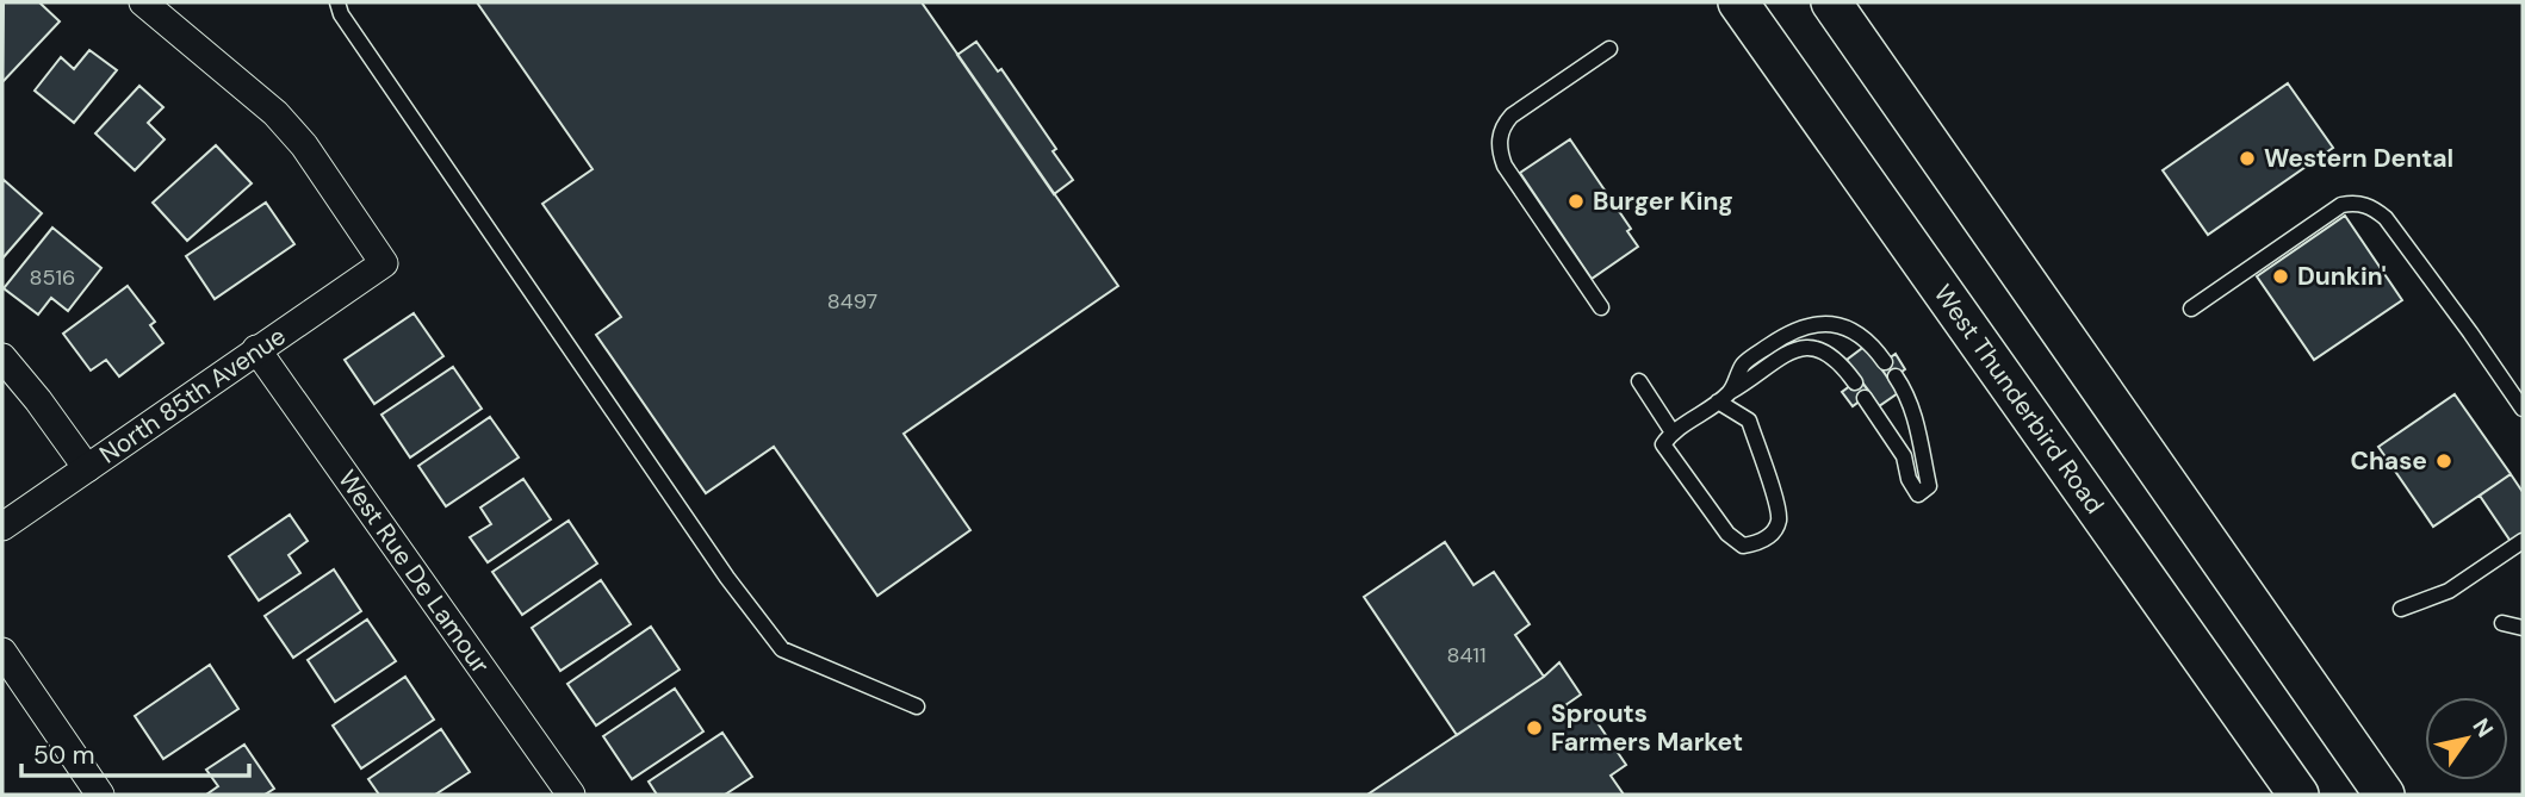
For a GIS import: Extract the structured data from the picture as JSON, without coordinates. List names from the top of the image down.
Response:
{
  "streets": {
    "main road": ["West Thunderbird Road"],
    "street": ["North 85th Avenue", "West Rue De Lamour"]
  },
  "crossings": [
    ["North 85th Avenue", "West Rue De Lamour"]
  ],
  "places": [
    "Western Dental",
    "Burger King",
    "Dunkin'",
    "Chase",
    "Sprouts Farmers Market"
  ],
  "house_numbers": ["8516", "8497", "8411"],
  "scale_bar": "50 m",
  "north": "top right"
}
